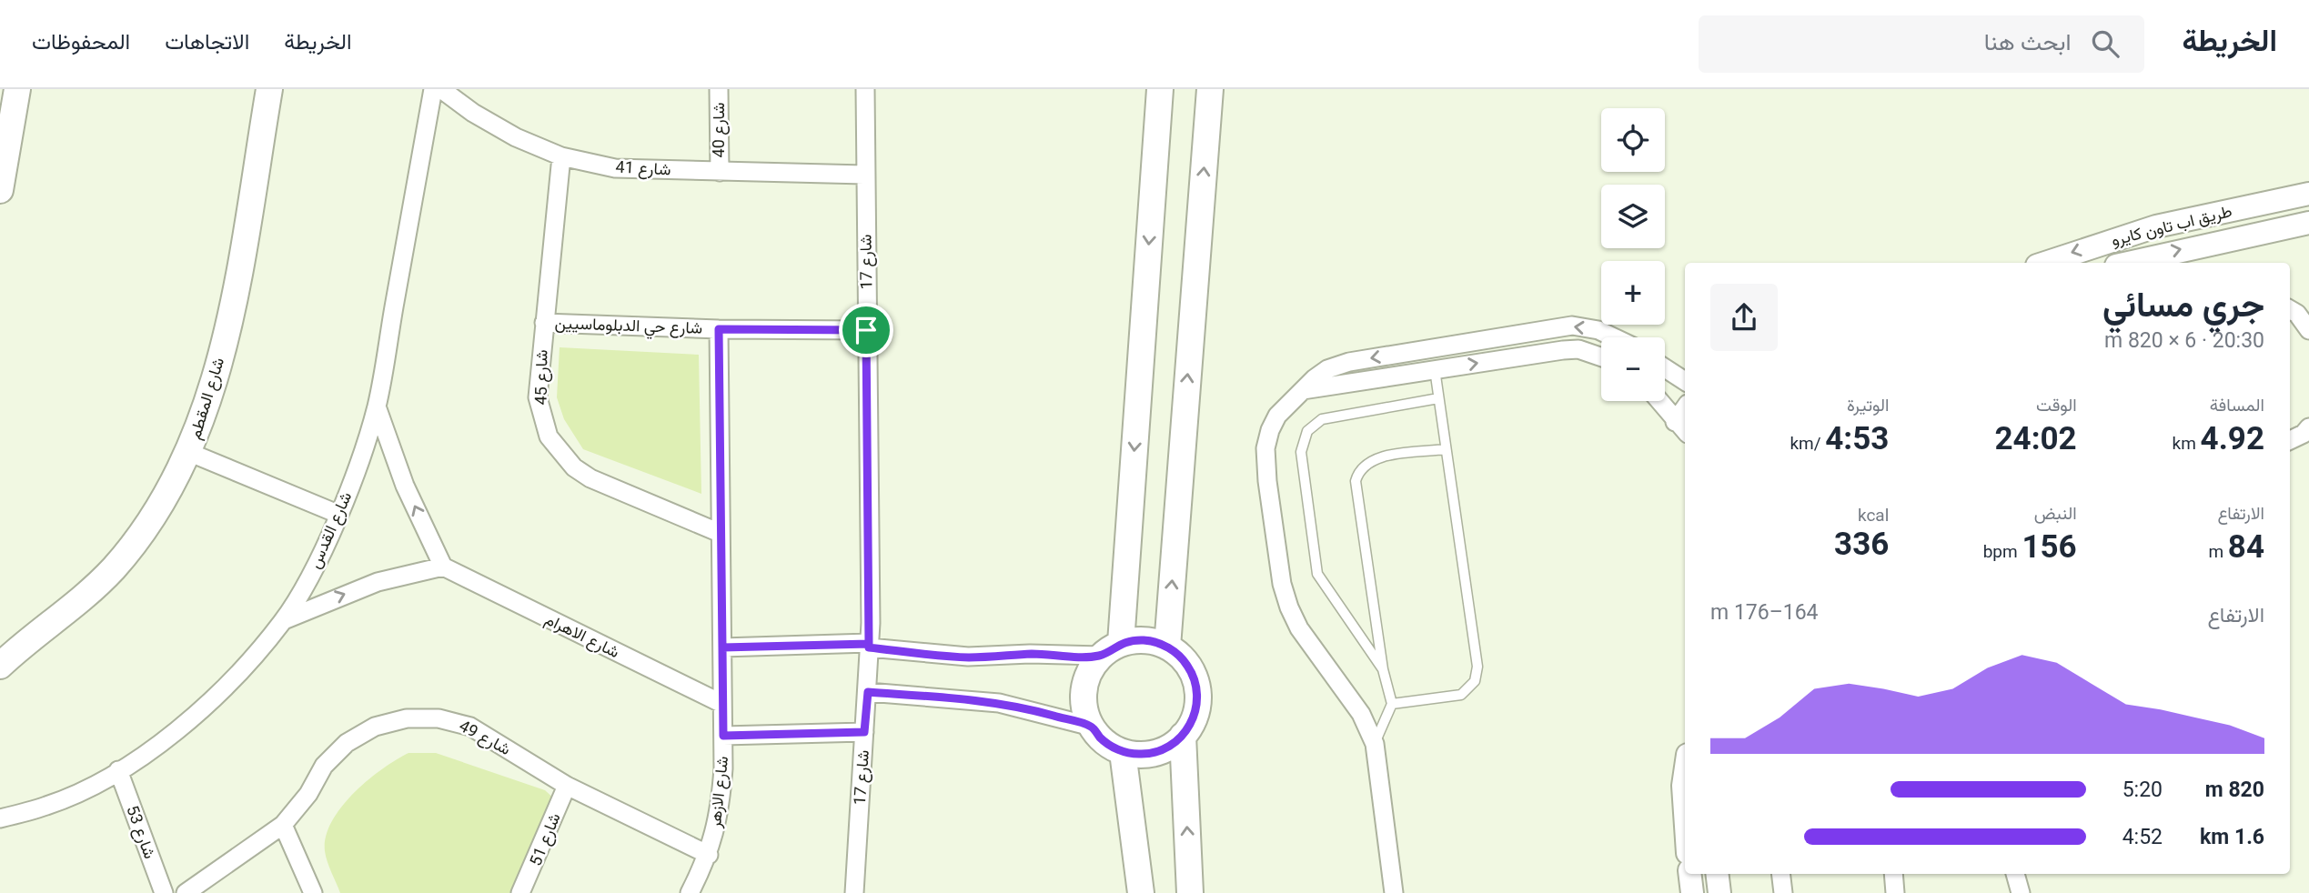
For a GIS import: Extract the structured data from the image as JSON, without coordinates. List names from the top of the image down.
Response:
{
  "streets": {
    "main road": ["شارع المقطم"],
    "street": [
      "شارع 40",
      "شارع 41",
      "طريق اب تاون كايرو",
      "شارع 17",
      "شارع حي الدبلوماسيين",
      "شارع 45",
      "شارع القدس",
      "شارع الاهرام",
      "شارع 49",
      "شارع الازهر",
      "شارع 53",
      "شارع 51"
    ]
  },
  "crossings": [
    ["شارع 40", "شارع 41"],
    ["شارع 41", "شارع 17"],
    ["شارع 41", "شارع 45"],
    ["شارع 17", "شارع حي الدبلوماسيين"],
    ["شارع حي الدبلوماسيين", "شارع 45"],
    ["شارع حي الدبلوماسيين", "شارع الازهر"],
    ["شارع 45", "شارع الازهر"],
    ["شارع القدس", "شارع 53"],
    ["شارع الاهرام", "شارع الازهر"],
    ["شارع 49", "شارع الازهر"],
    ["شارع 49", "شارع 51"]
  ],
  "page": {
    "header": "الخريطة",
    "search": "ابحث هنا",
    "nav": ["الخريطة", "الاتجاهات", "المحفوظات"],
    "map_buttons": ["+", "−"],
    "heading": ["جري مسائي", "20:30 · 6 × 820 m"],
    "stats": [
      ["المسافة", "4.92 km"],
      ["الوقت", "24:02"],
      ["الوتيرة", "4:53 /km"],
      ["الارتفاع", "84 m"],
      ["النبض", "156 bpm"],
      ["kcal", "336"]
    ],
    "chart": ["الارتفاع", "164–176 m"],
    "list": [
      {
        "name": "820 m",
        "note": "5:20"
      },
      {
        "name": "1.6 km",
        "note": "4:52"
      }
    ]
  }
}
